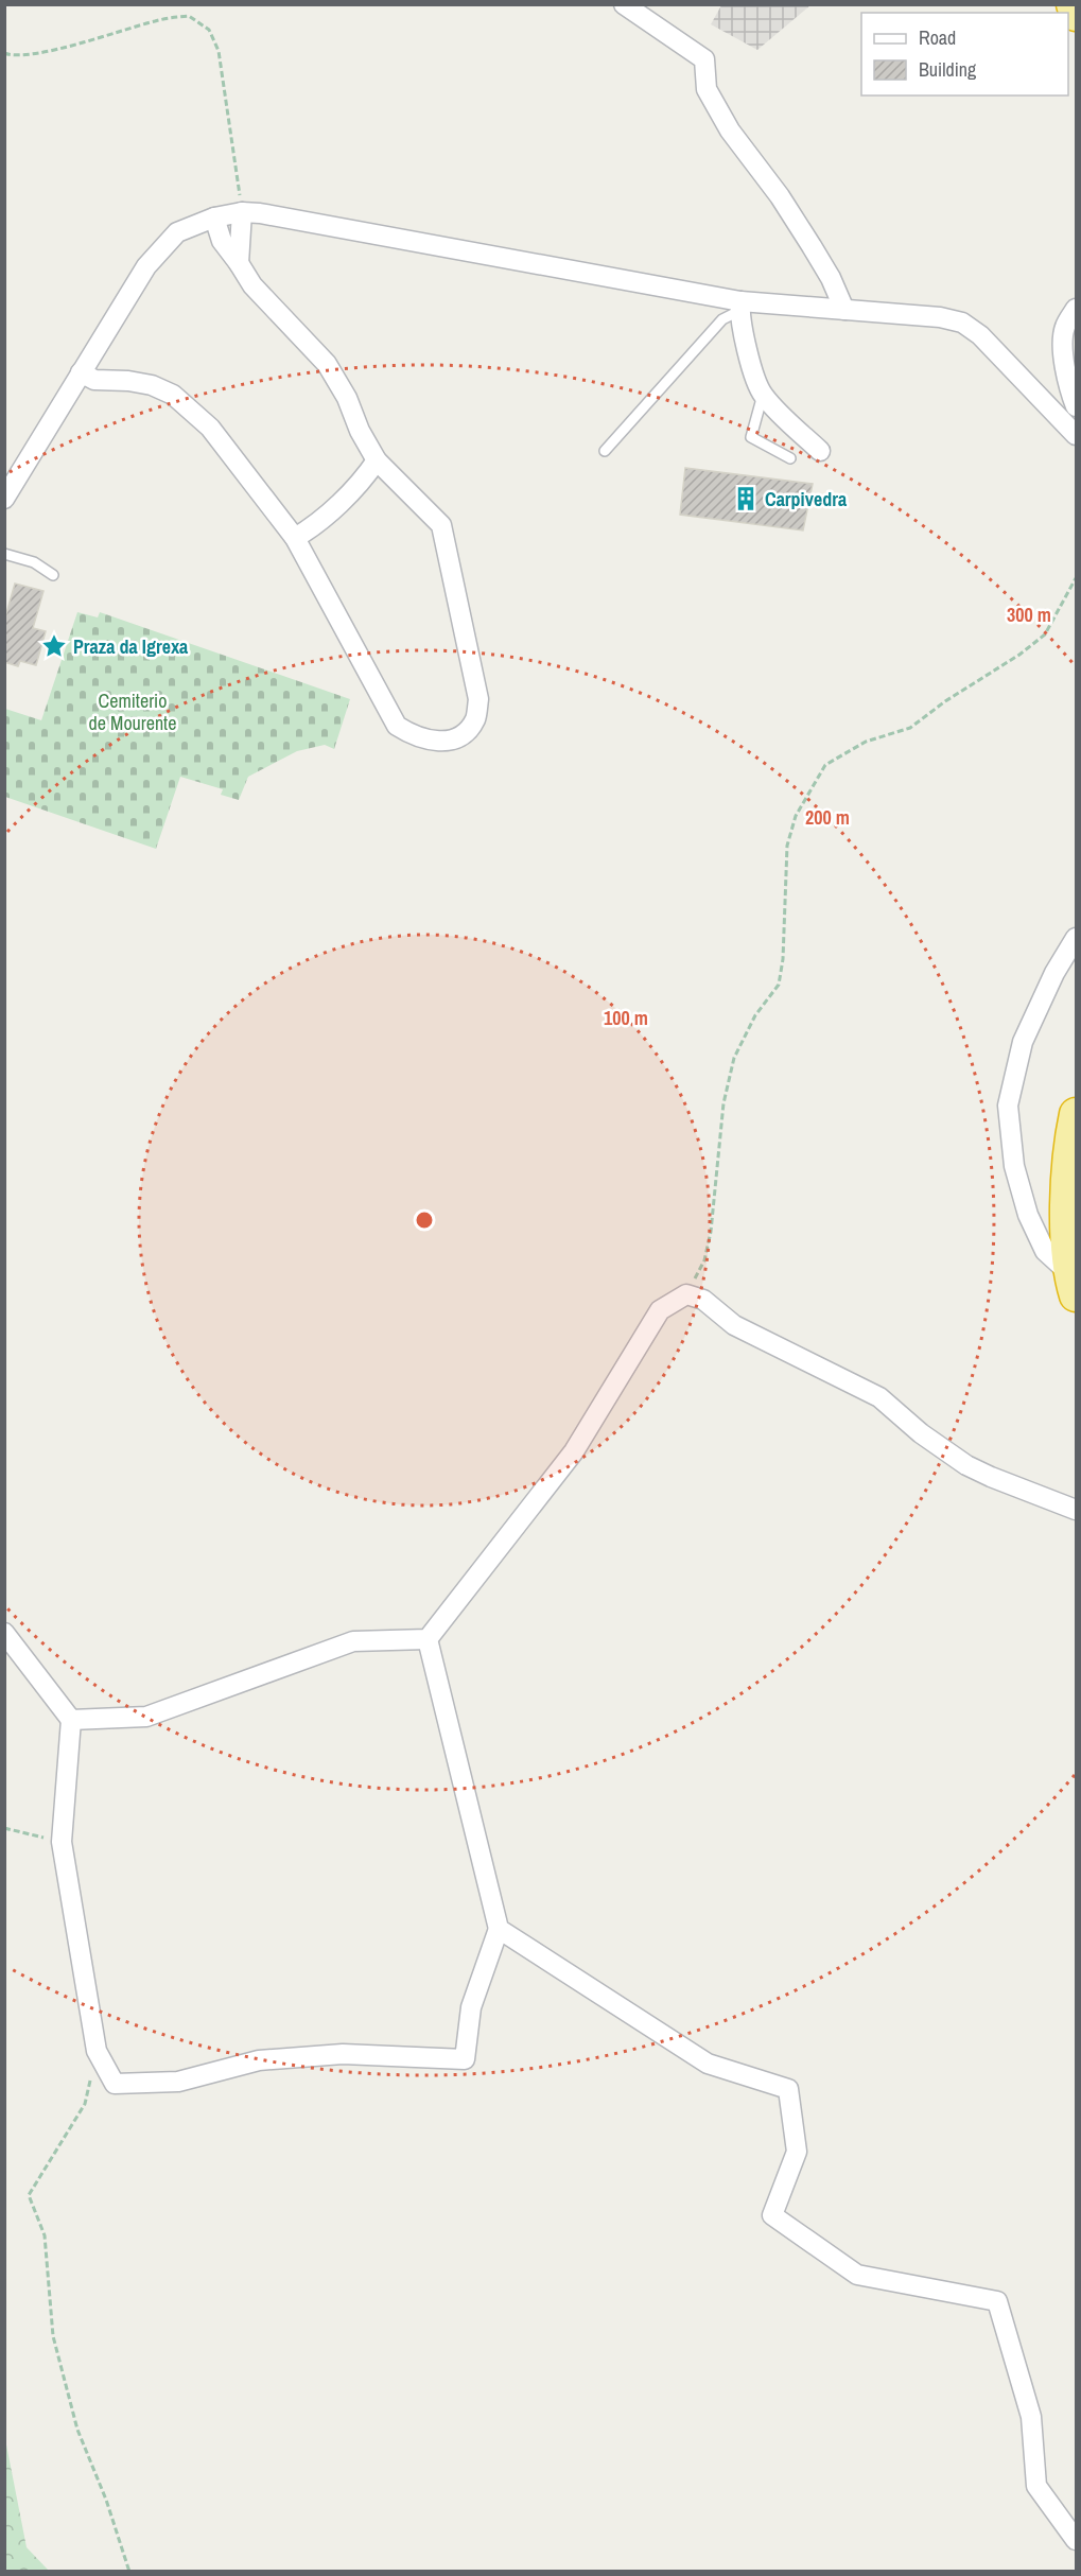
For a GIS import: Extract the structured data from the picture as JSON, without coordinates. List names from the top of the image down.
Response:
{
  "parks": ["Cemiterio de Mourente"],
  "places": {
    "building": ["Carpivedra"],
    "place": ["Praza da Igrexa"]
  },
  "legend": ["Road", "Building"],
  "rings": ["300 m", "200 m", "100 m"]
}
